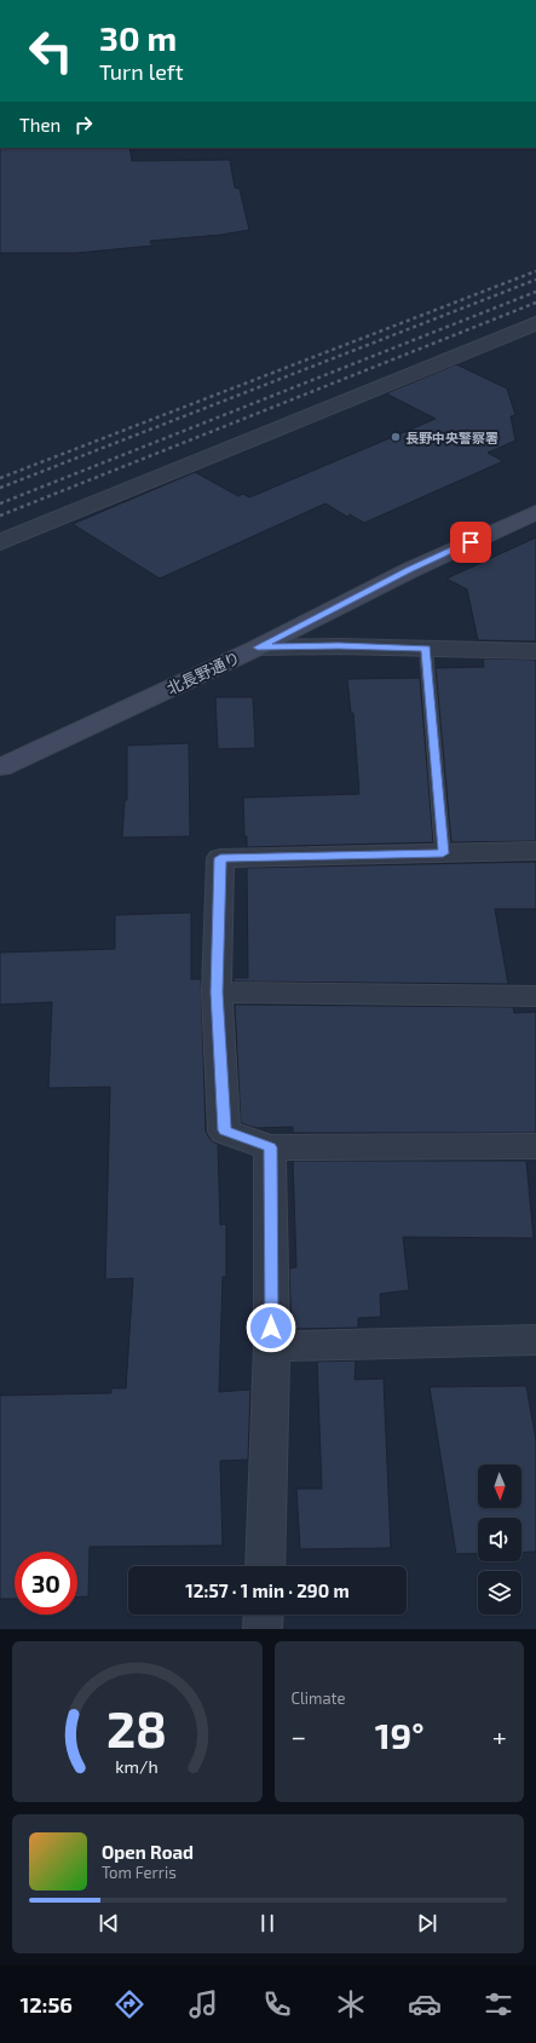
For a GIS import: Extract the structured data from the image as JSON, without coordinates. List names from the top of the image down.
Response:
{
  "streets": {
    "street": ["北長野通り"]
  },
  "places": ["長野中央警察署"],
  "north": "bottom",
  "page": {
    "turn": ["30 m", "Turn left"],
    "then": "Then",
    "limit": "30",
    "trip": "12:57 · 1 min · 290 m",
    "tile": "Climate",
    "heat": ["−", "19°", "+"],
    "song": ["Open Road", "Tom Ferris"],
    "tabs": "12:56",
    "gauge": ["28", "km/h"]
  }
}
